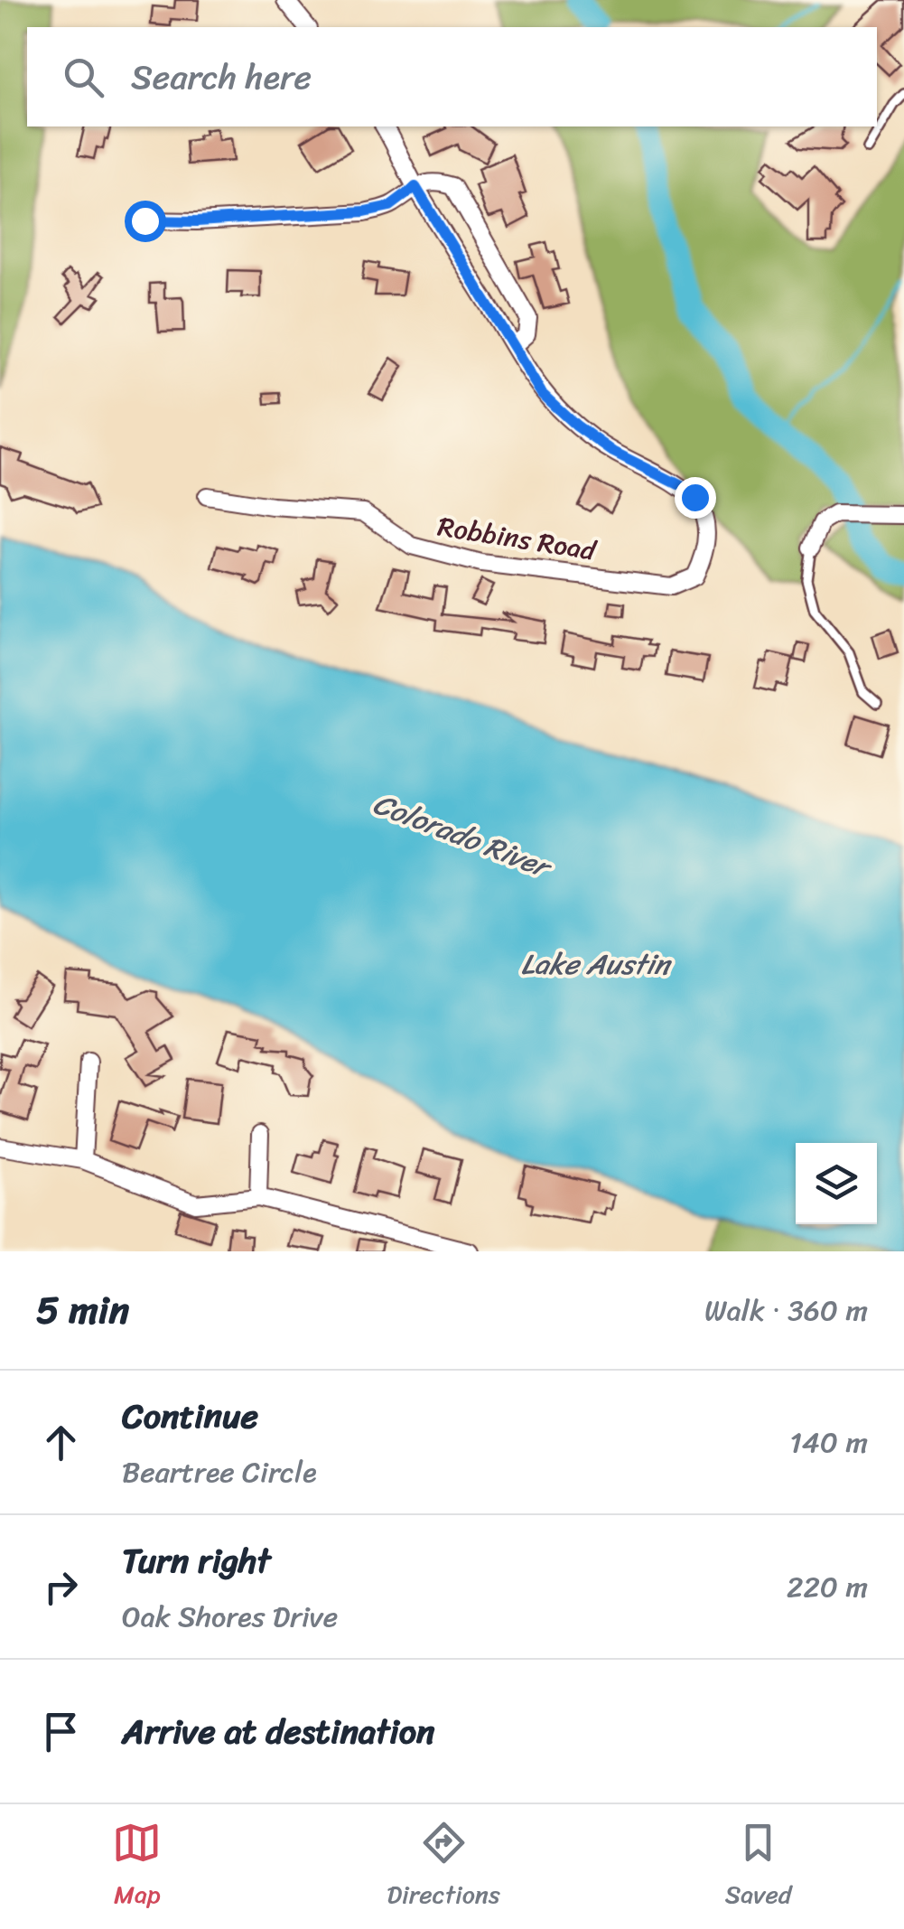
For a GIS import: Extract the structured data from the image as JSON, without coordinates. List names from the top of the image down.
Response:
{
  "streets": {
    "street": ["Robbins Road"]
  },
  "water": ["Colorado River", "Lake Austin"],
  "page": {
    "search": "Search here",
    "heading": ["5 min", "Walk · 360 m"],
    "list": [
      ["Continue", "Beartree Circle", "140 m"],
      ["Turn right", "Oak Shores Drive", "220 m"],
      "Arrive at destination"
    ],
    "nav": ["Map", "Directions", "Saved"]
  }
}
